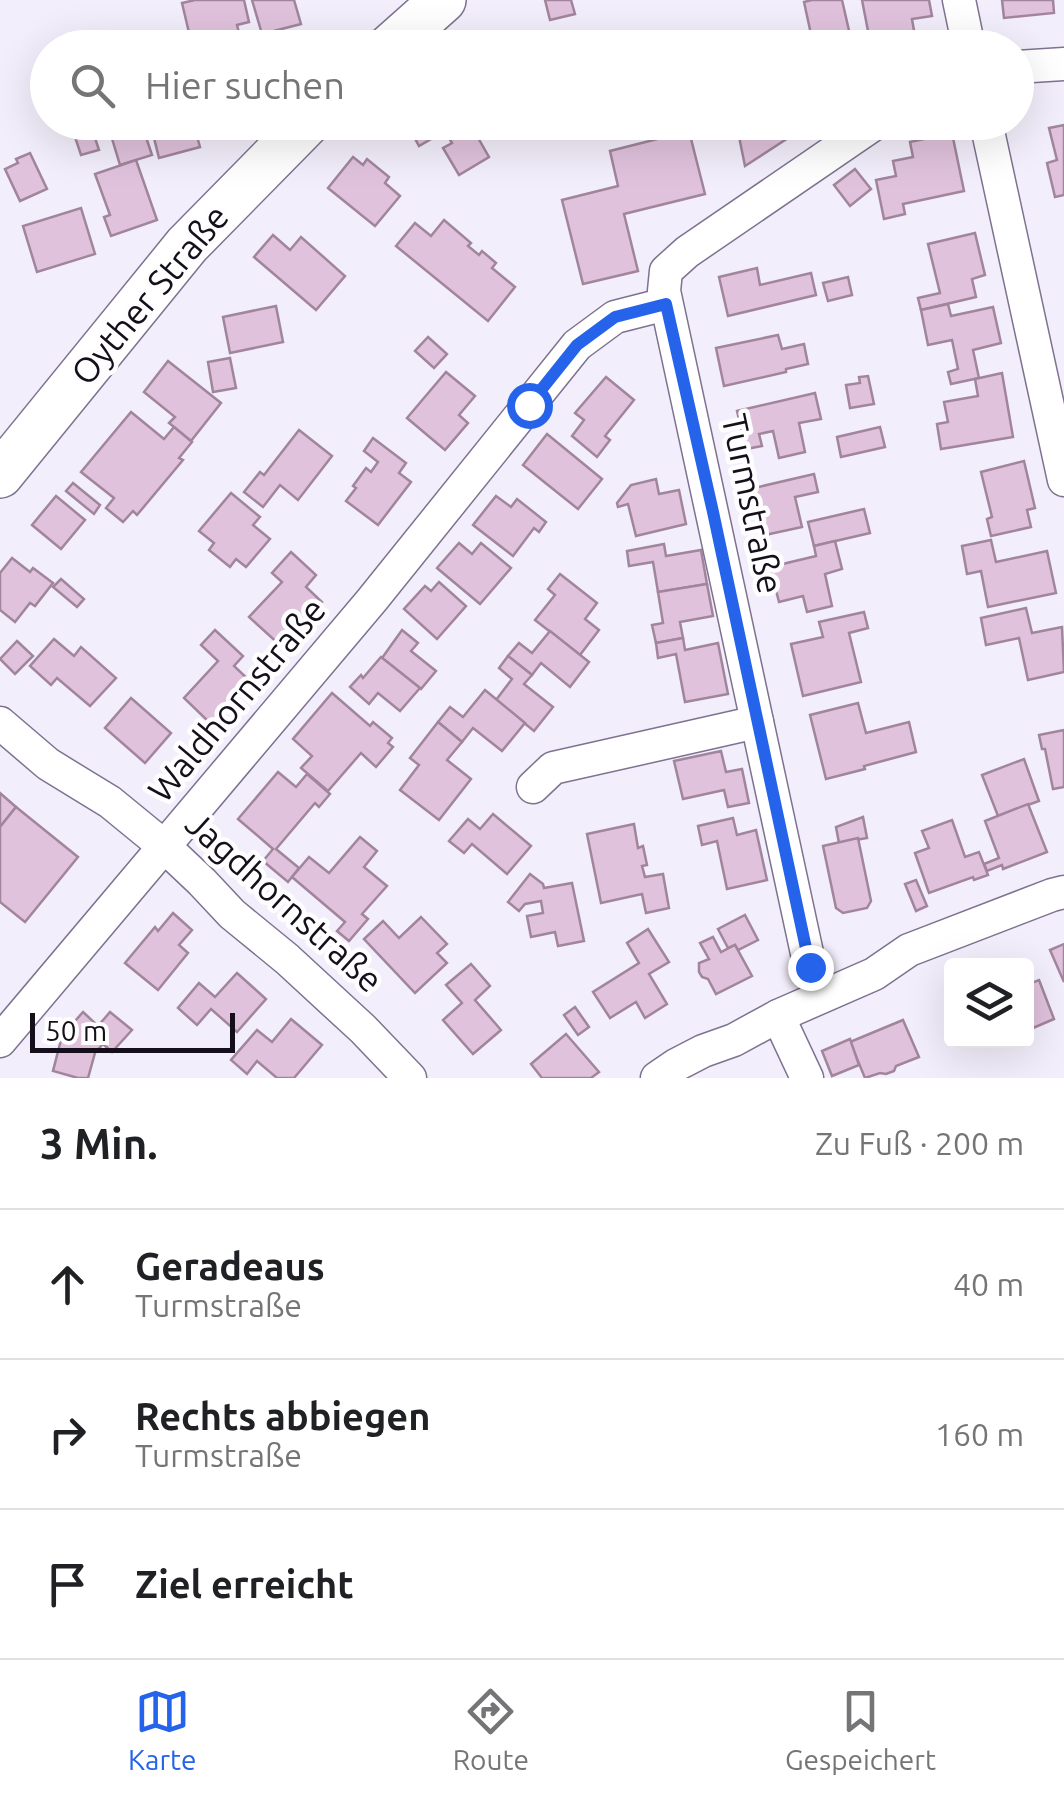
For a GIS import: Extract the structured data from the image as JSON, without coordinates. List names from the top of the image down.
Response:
{
  "streets": {
    "main road": ["Oyther Straße"],
    "street": ["Turmstraße", "Waldhornstraße", "Jagdhornstraße"]
  },
  "crossings": [
    ["Turmstraße", "Waldhornstraße"],
    ["Waldhornstraße", "Jagdhornstraße"]
  ],
  "scale_bar": "50 m",
  "page": {
    "search": "Hier suchen",
    "scale": "50 m",
    "heading": ["3 Min.", "Zu Fuß · 200 m"],
    "list": [
      ["Geradeaus", "Turmstraße", "40 m"],
      ["Rechts abbiegen", "Turmstraße", "160 m"],
      "Ziel erreicht"
    ],
    "nav": ["Karte", "Route", "Gespeichert"]
  }
}
